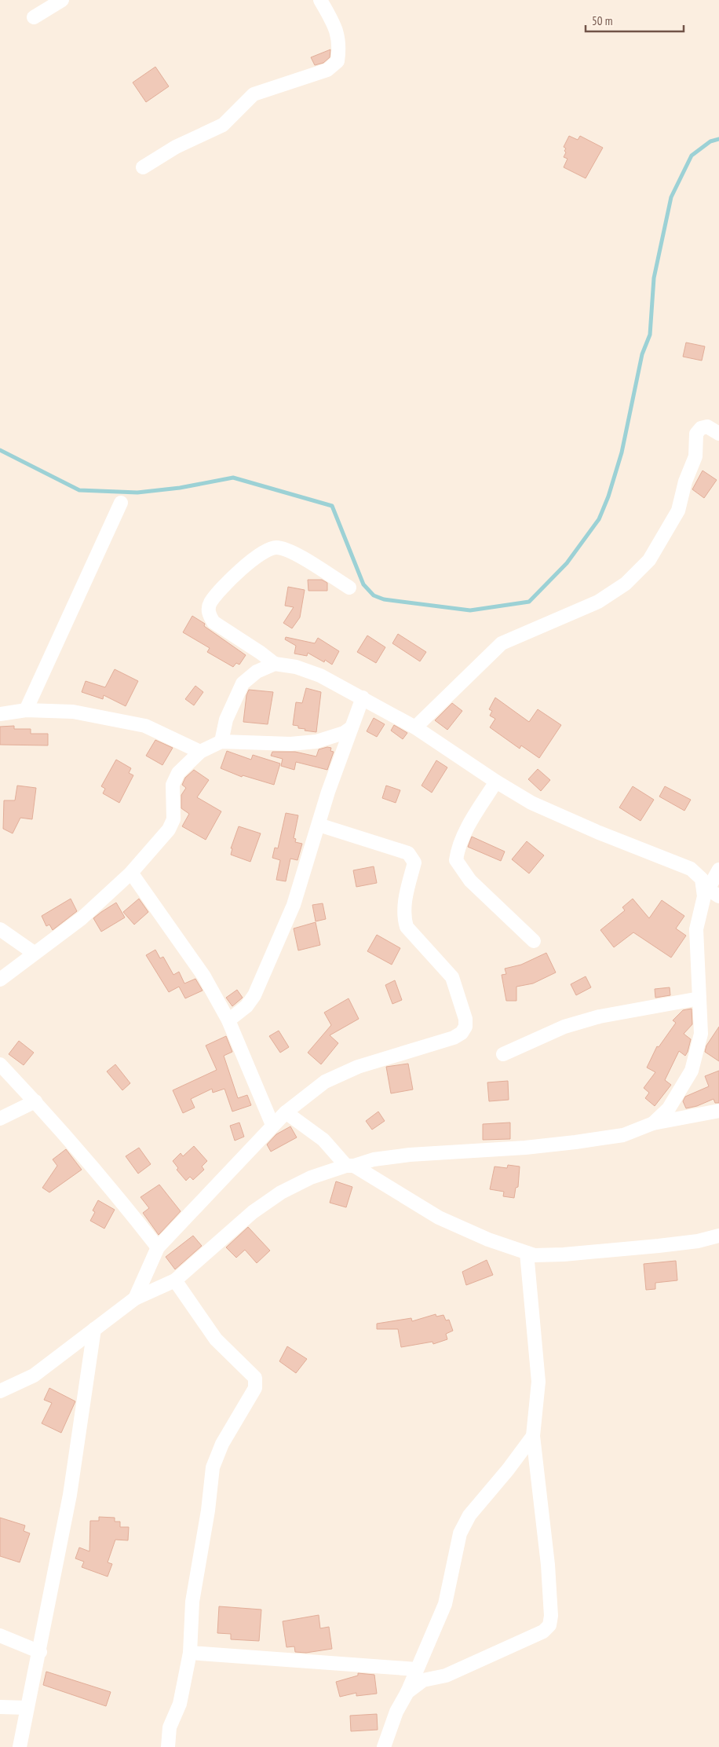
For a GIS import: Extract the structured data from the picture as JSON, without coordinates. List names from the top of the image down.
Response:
{
  "scale_bar": "50 m"
}
